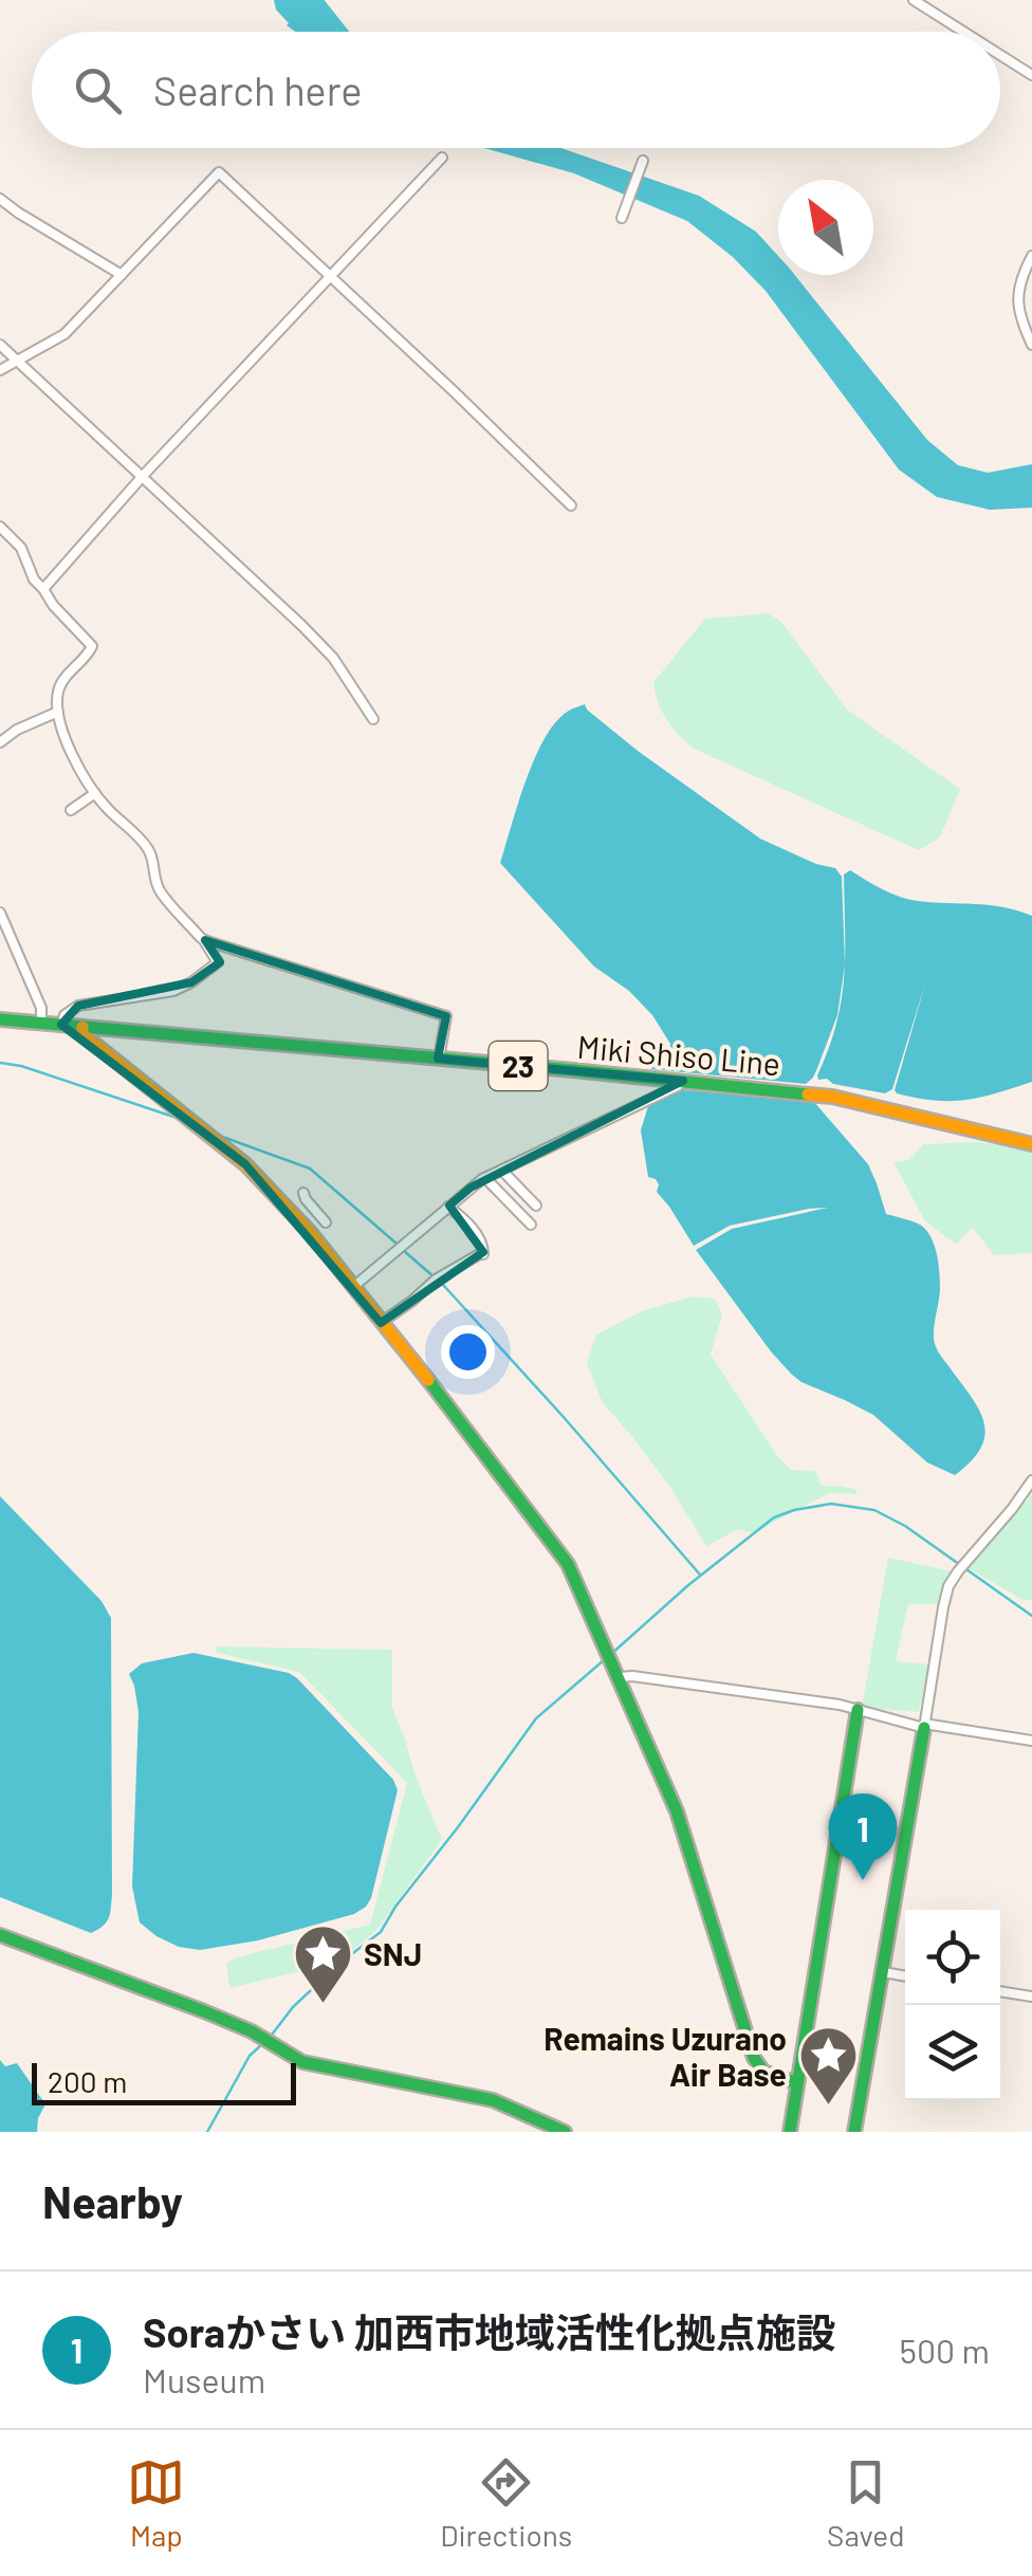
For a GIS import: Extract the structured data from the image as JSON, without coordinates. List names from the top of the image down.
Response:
{
  "streets": {
    "street": ["Miki Shiso Line", "23"]
  },
  "places": {
    "place": ["SNJ", "Remains Uzurano Air Base"]
  },
  "scale_bar": "200 m",
  "north": "top left",
  "page": {
    "search": "Search here",
    "pins": "1",
    "scale": "200 m",
    "heading": "Nearby",
    "list": [
      {
        "mark": "1",
        "name": "Soraかさい 加西市地域活性化拠点施設",
        "note": "Museum",
        "value": "500 m"
      }
    ],
    "nav": ["Map", "Directions", "Saved"]
  }
}
